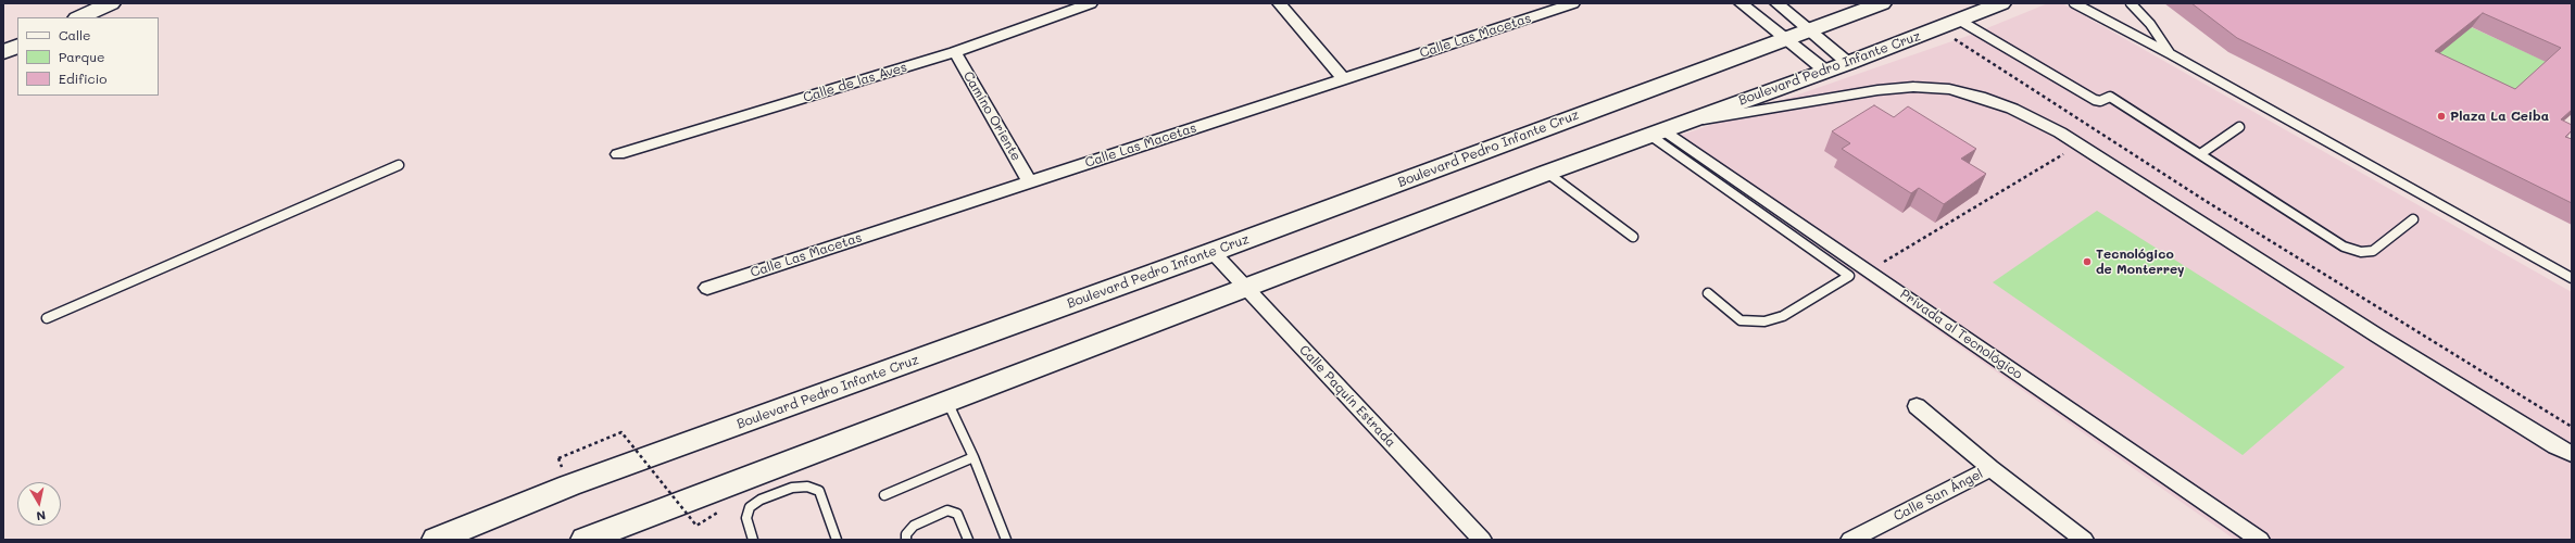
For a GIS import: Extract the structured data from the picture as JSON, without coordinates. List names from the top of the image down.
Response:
{
  "streets": {
    "main road": ["Boulevard Pedro Infante Cruz"],
    "street": [
      "Calle Las Macetas",
      "Calle de las Aves",
      "Camino Oriente",
      "Privada al Tecnológico",
      "Calle Paquín Estrada",
      "Calle San Ángel"
    ]
  },
  "crossings": [
    ["Calle Las Macetas", "Camino Oriente"],
    ["Boulevard Pedro Infante Cruz", "Privada al Tecnológico"],
    ["Boulevard Pedro Infante Cruz", "Calle Paquín Estrada"],
    ["Calle de las Aves", "Camino Oriente"]
  ],
  "places": ["Plaza La Ceiba", "Tecnológico de Monterrey"],
  "legend": ["Calle", "Parque", "Edificio"],
  "north": "bottom"
}
